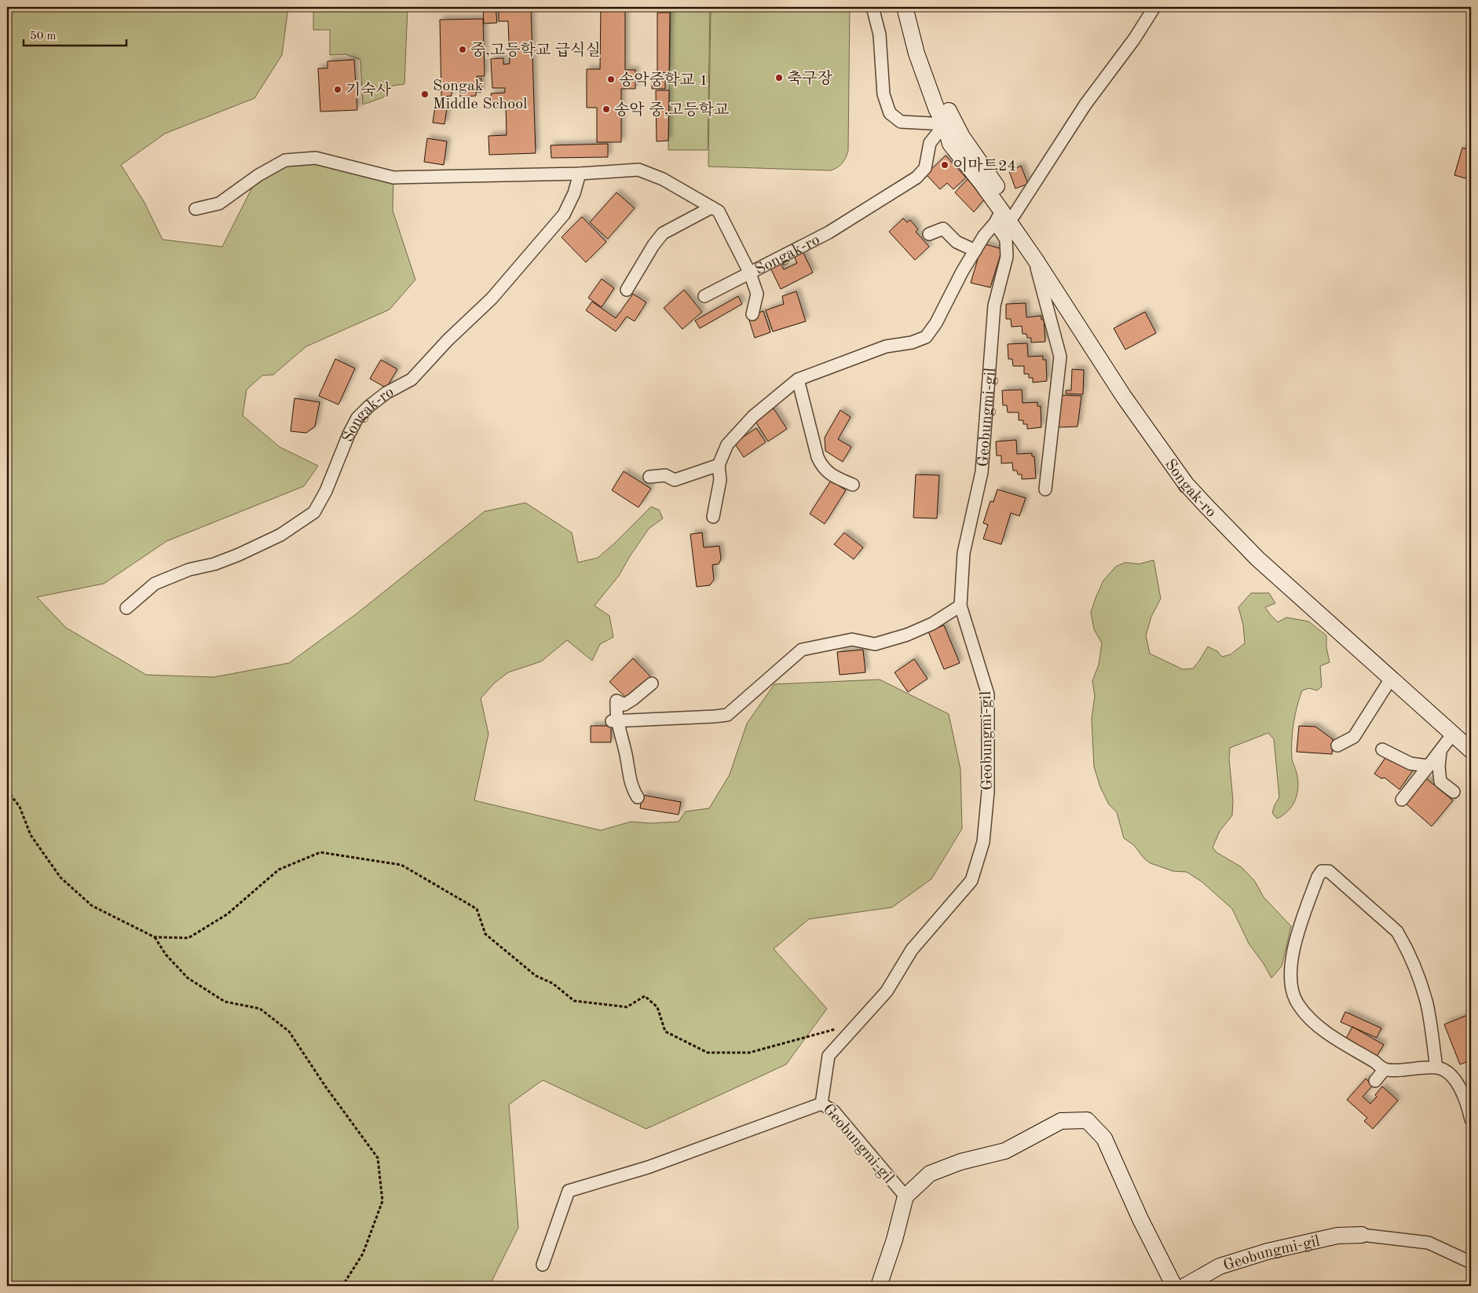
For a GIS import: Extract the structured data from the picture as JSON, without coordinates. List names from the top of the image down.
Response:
{
  "streets": {
    "main road": ["Songak-ro", "Geobungmi-gil"]
  },
  "crossings": [
    ["Songak-ro", "Geobungmi-gil"]
  ],
  "places": [
    "중,고등학교 급식실",
    "축구장",
    "송악중학교 1",
    "기숙사",
    "Songak Middle School",
    "송악 중,고등학교",
    "이마트24"
  ],
  "scale_bar": "50 m"
}
